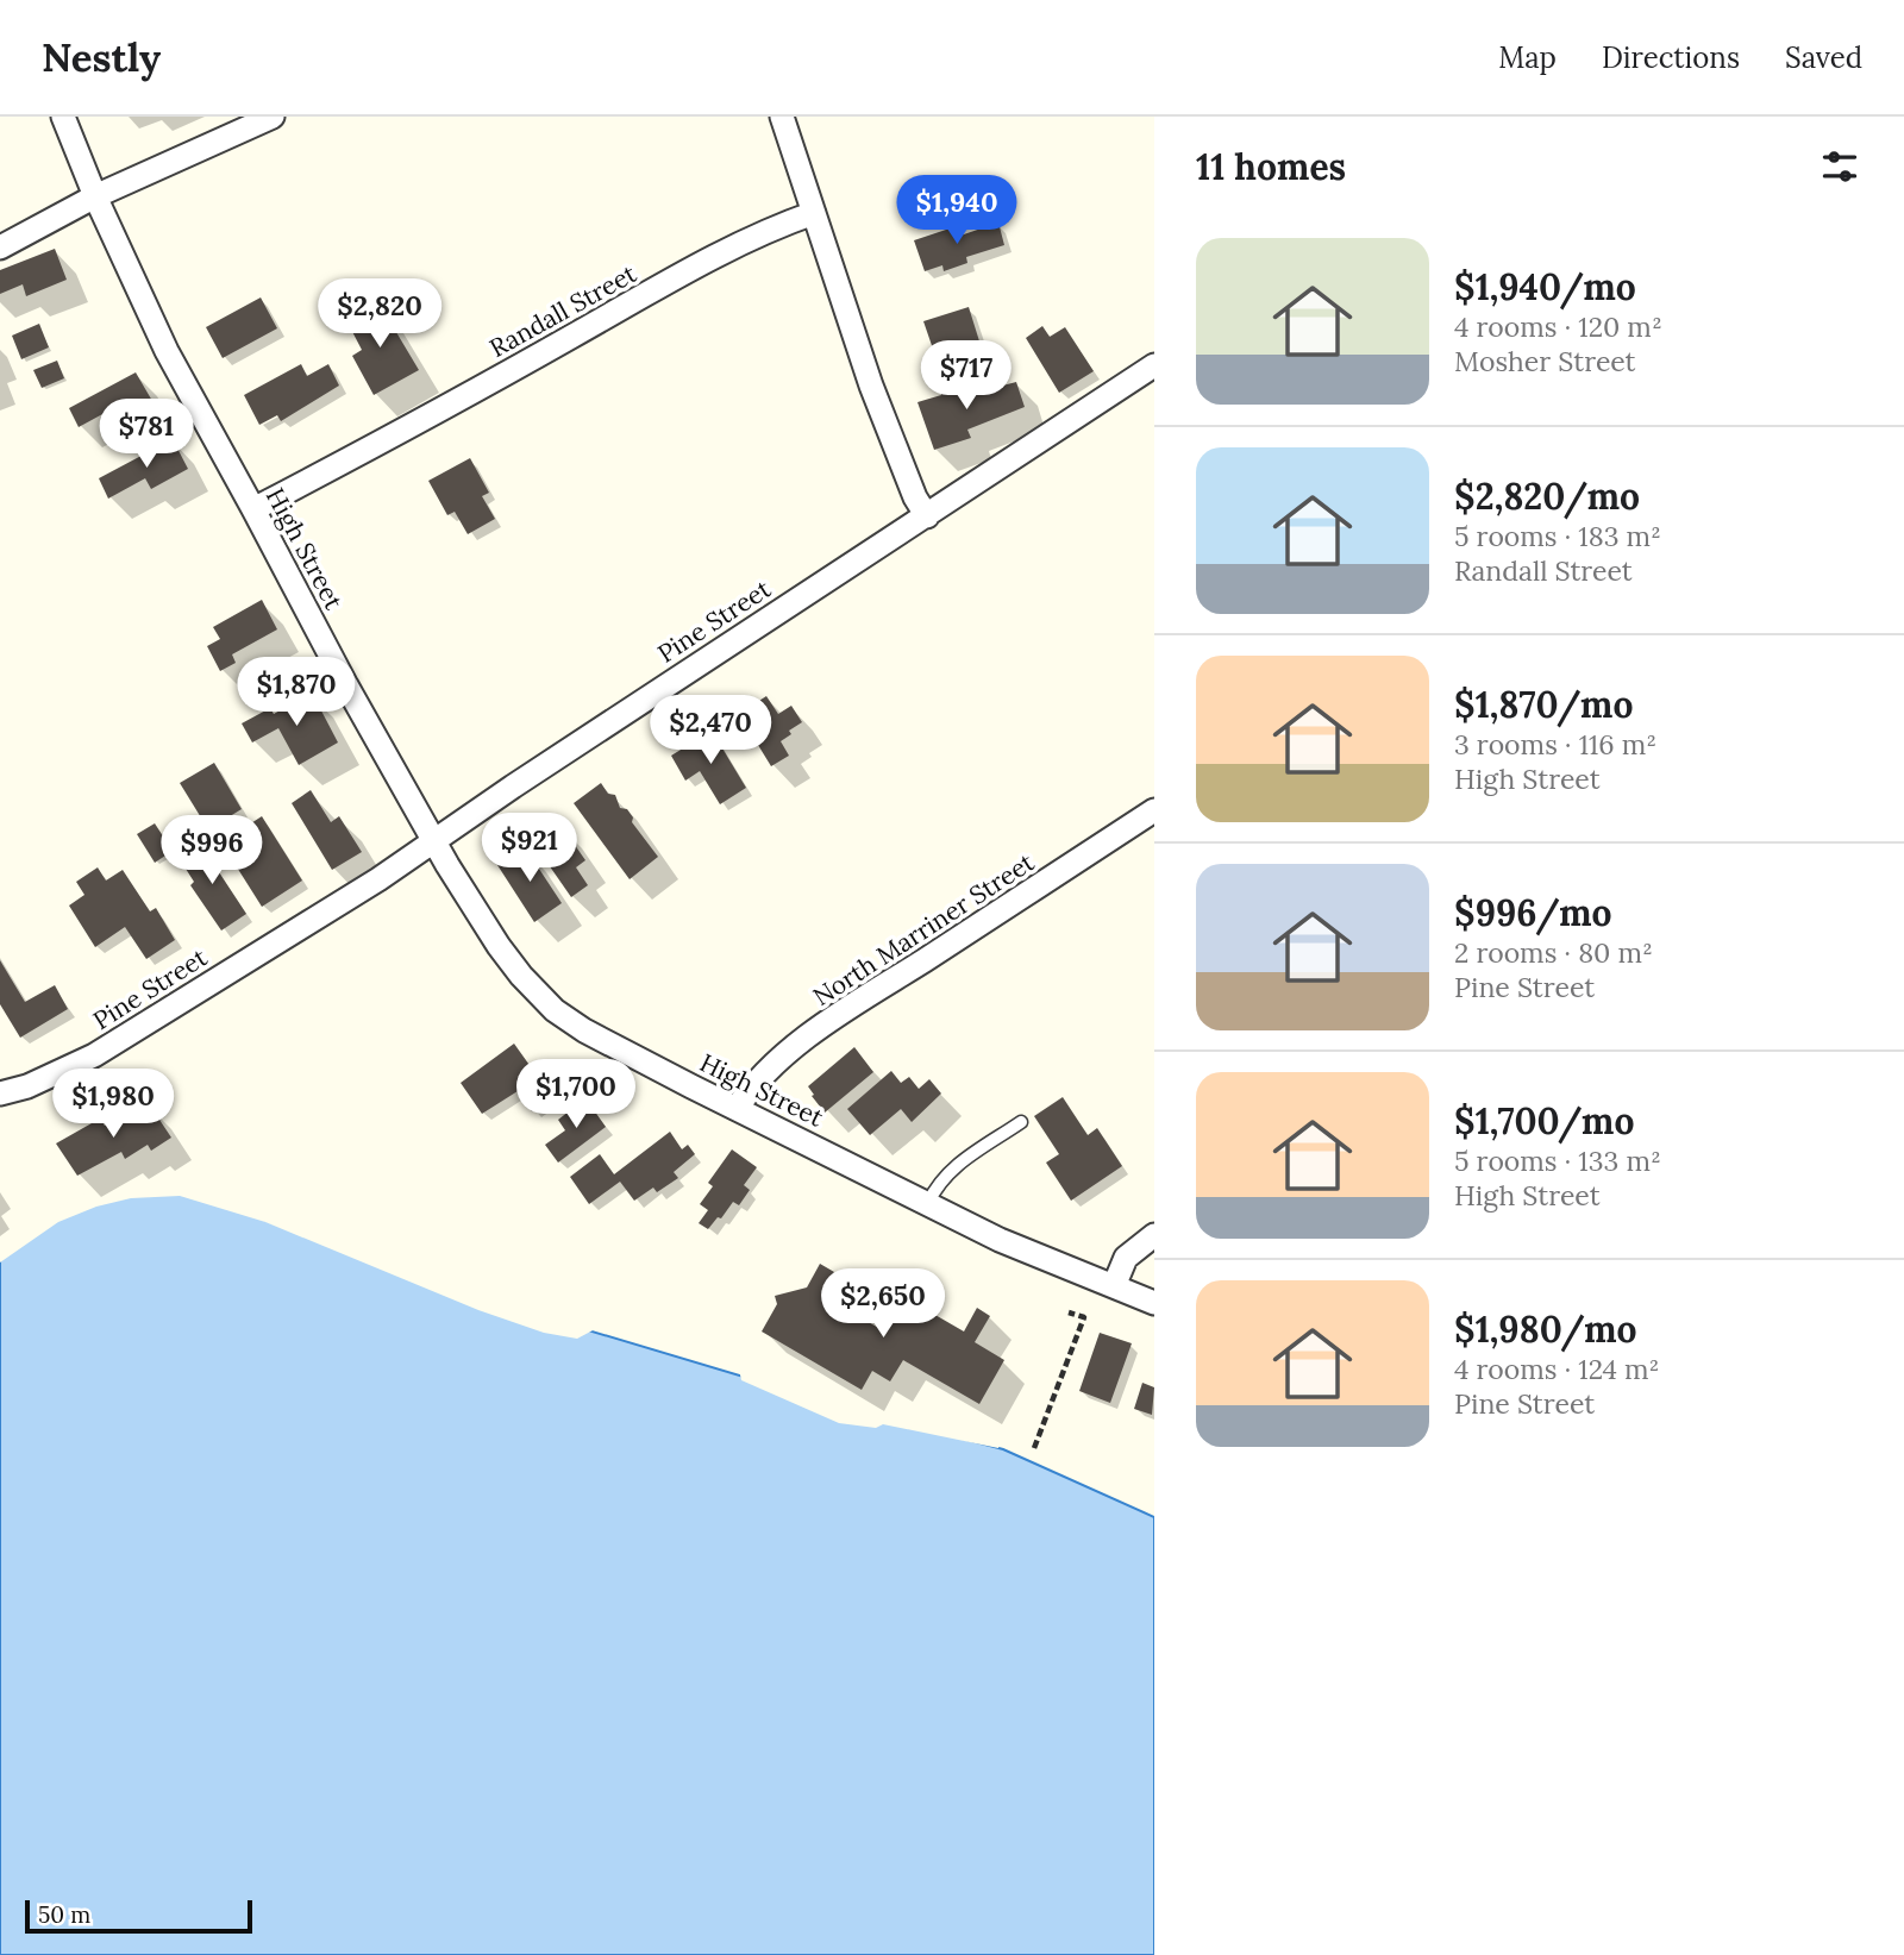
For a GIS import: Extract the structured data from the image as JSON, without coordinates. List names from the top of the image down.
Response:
{
  "streets": {
    "street": [
      "Randall Street",
      "High Street",
      "Pine Street",
      "North Marriner Street"
    ]
  },
  "crossings": [
    ["Randall Street", "High Street"],
    ["High Street", "Pine Street"],
    ["High Street", "North Marriner Street"]
  ],
  "scale_bar": "50 m",
  "page": {
    "header": "Nestly",
    "nav": ["Map", "Directions", "Saved"],
    "heading": "11 homes",
    "price": [
      "$1,940",
      "$2,820",
      "$717",
      "$781",
      "$1,870",
      "$2,470",
      "$921",
      "$996",
      "$1,700",
      "$1,980",
      "$2,650"
    ],
    "list": [
      {
        "name": "$1,940/mo",
        "note": "4 rooms · 120 m² · Mosher Street"
      },
      {
        "name": "$2,820/mo",
        "note": "5 rooms · 183 m² · Randall Street"
      },
      {
        "name": "$1,870/mo",
        "note": "3 rooms · 116 m² · High Street"
      },
      {
        "name": "$996/mo",
        "note": "2 rooms · 80 m² · Pine Street"
      },
      {
        "name": "$1,700/mo",
        "note": "5 rooms · 133 m² · High Street"
      },
      {
        "name": "$1,980/mo",
        "note": "4 rooms · 124 m² · Pine Street"
      }
    ],
    "scale": "50 m"
  }
}
